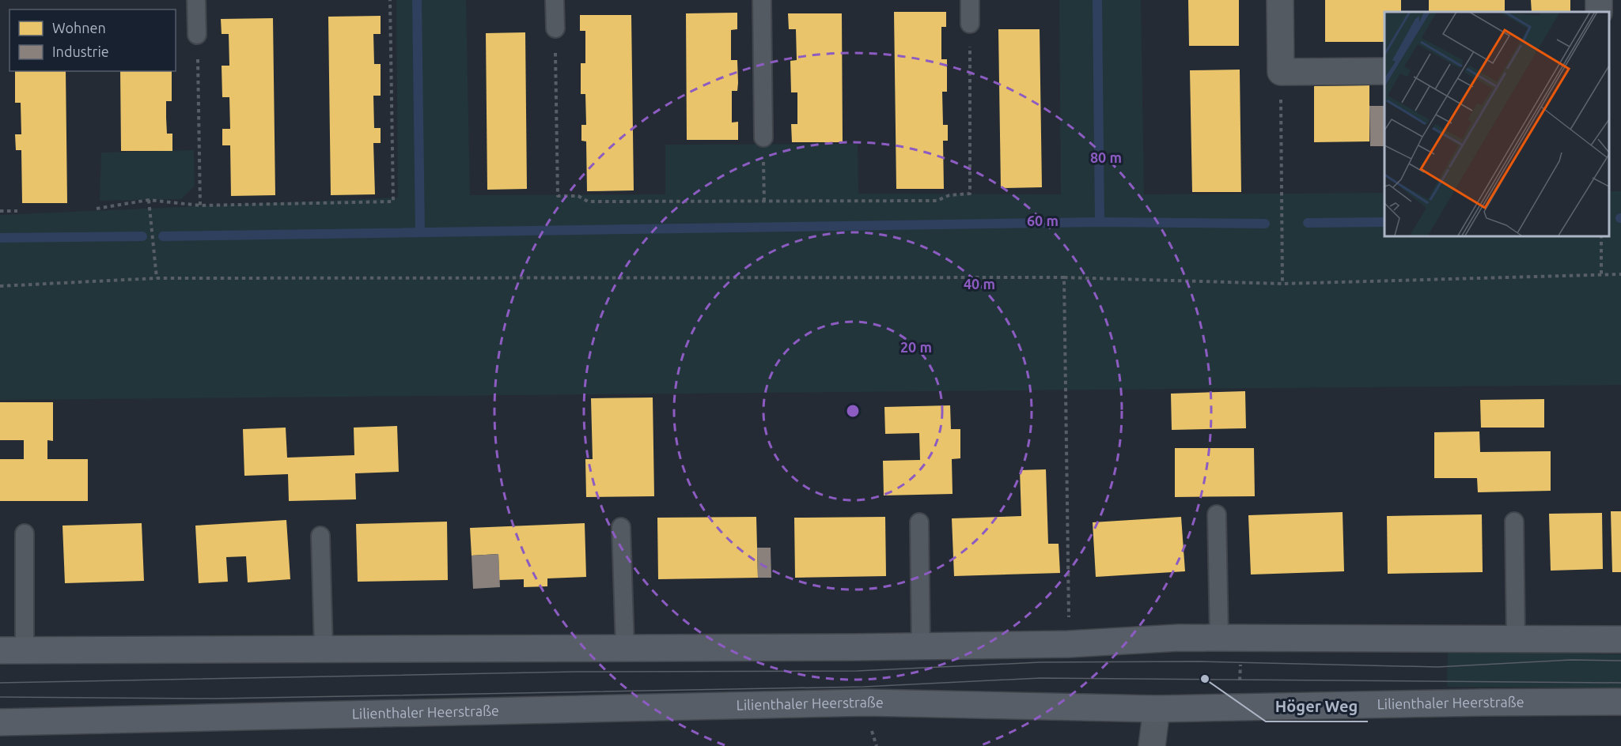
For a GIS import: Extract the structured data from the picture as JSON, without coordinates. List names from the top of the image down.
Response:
{
  "streets": {
    "main road": ["Lilienthaler Heerstraße"]
  },
  "places": ["Höger Weg"],
  "legend": ["Wohnen", "Industrie"],
  "rings": [
    "80 m",
    "60 m",
    "40 m",
    "20 m"
  ]
}
